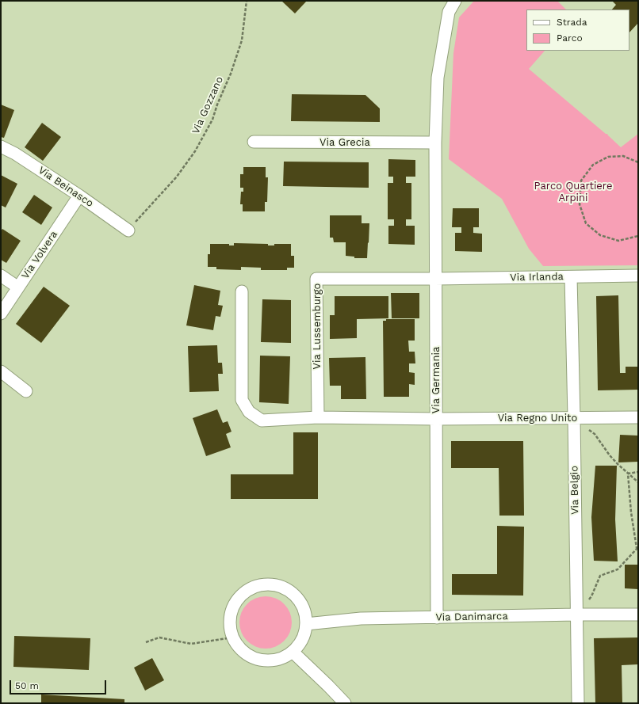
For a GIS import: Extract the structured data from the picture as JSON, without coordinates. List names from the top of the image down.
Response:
{
  "streets": {
    "street": [
      "Via Grecia",
      "Via Beinasco",
      "Via Volvera",
      "Via Irlanda",
      "Via Lussemburgo",
      "Via Germania",
      "Via Regno Unito",
      "Via Belgio",
      "Via Danimarca"
    ],
    "path": ["Via Gozzano"]
  },
  "crossings": [
    ["Via Gozzano", "Via Beinasco"],
    ["Via Grecia", "Via Germania"],
    ["Via Beinasco", "Via Volvera"],
    ["Via Irlanda", "Via Lussemburgo"],
    ["Via Irlanda", "Via Germania"],
    ["Via Irlanda", "Via Belgio"],
    ["Via Lussemburgo", "Via Germania"],
    ["Via Germania", "Via Regno Unito"],
    ["Via Germania", "Via Danimarca"],
    ["Via Regno Unito", "Via Belgio"],
    ["Via Belgio", "Via Danimarca"]
  ],
  "parks": ["Parco Quartiere Arpini"],
  "legend": ["Strada", "Parco"],
  "scale_bar": "50 m"
}
